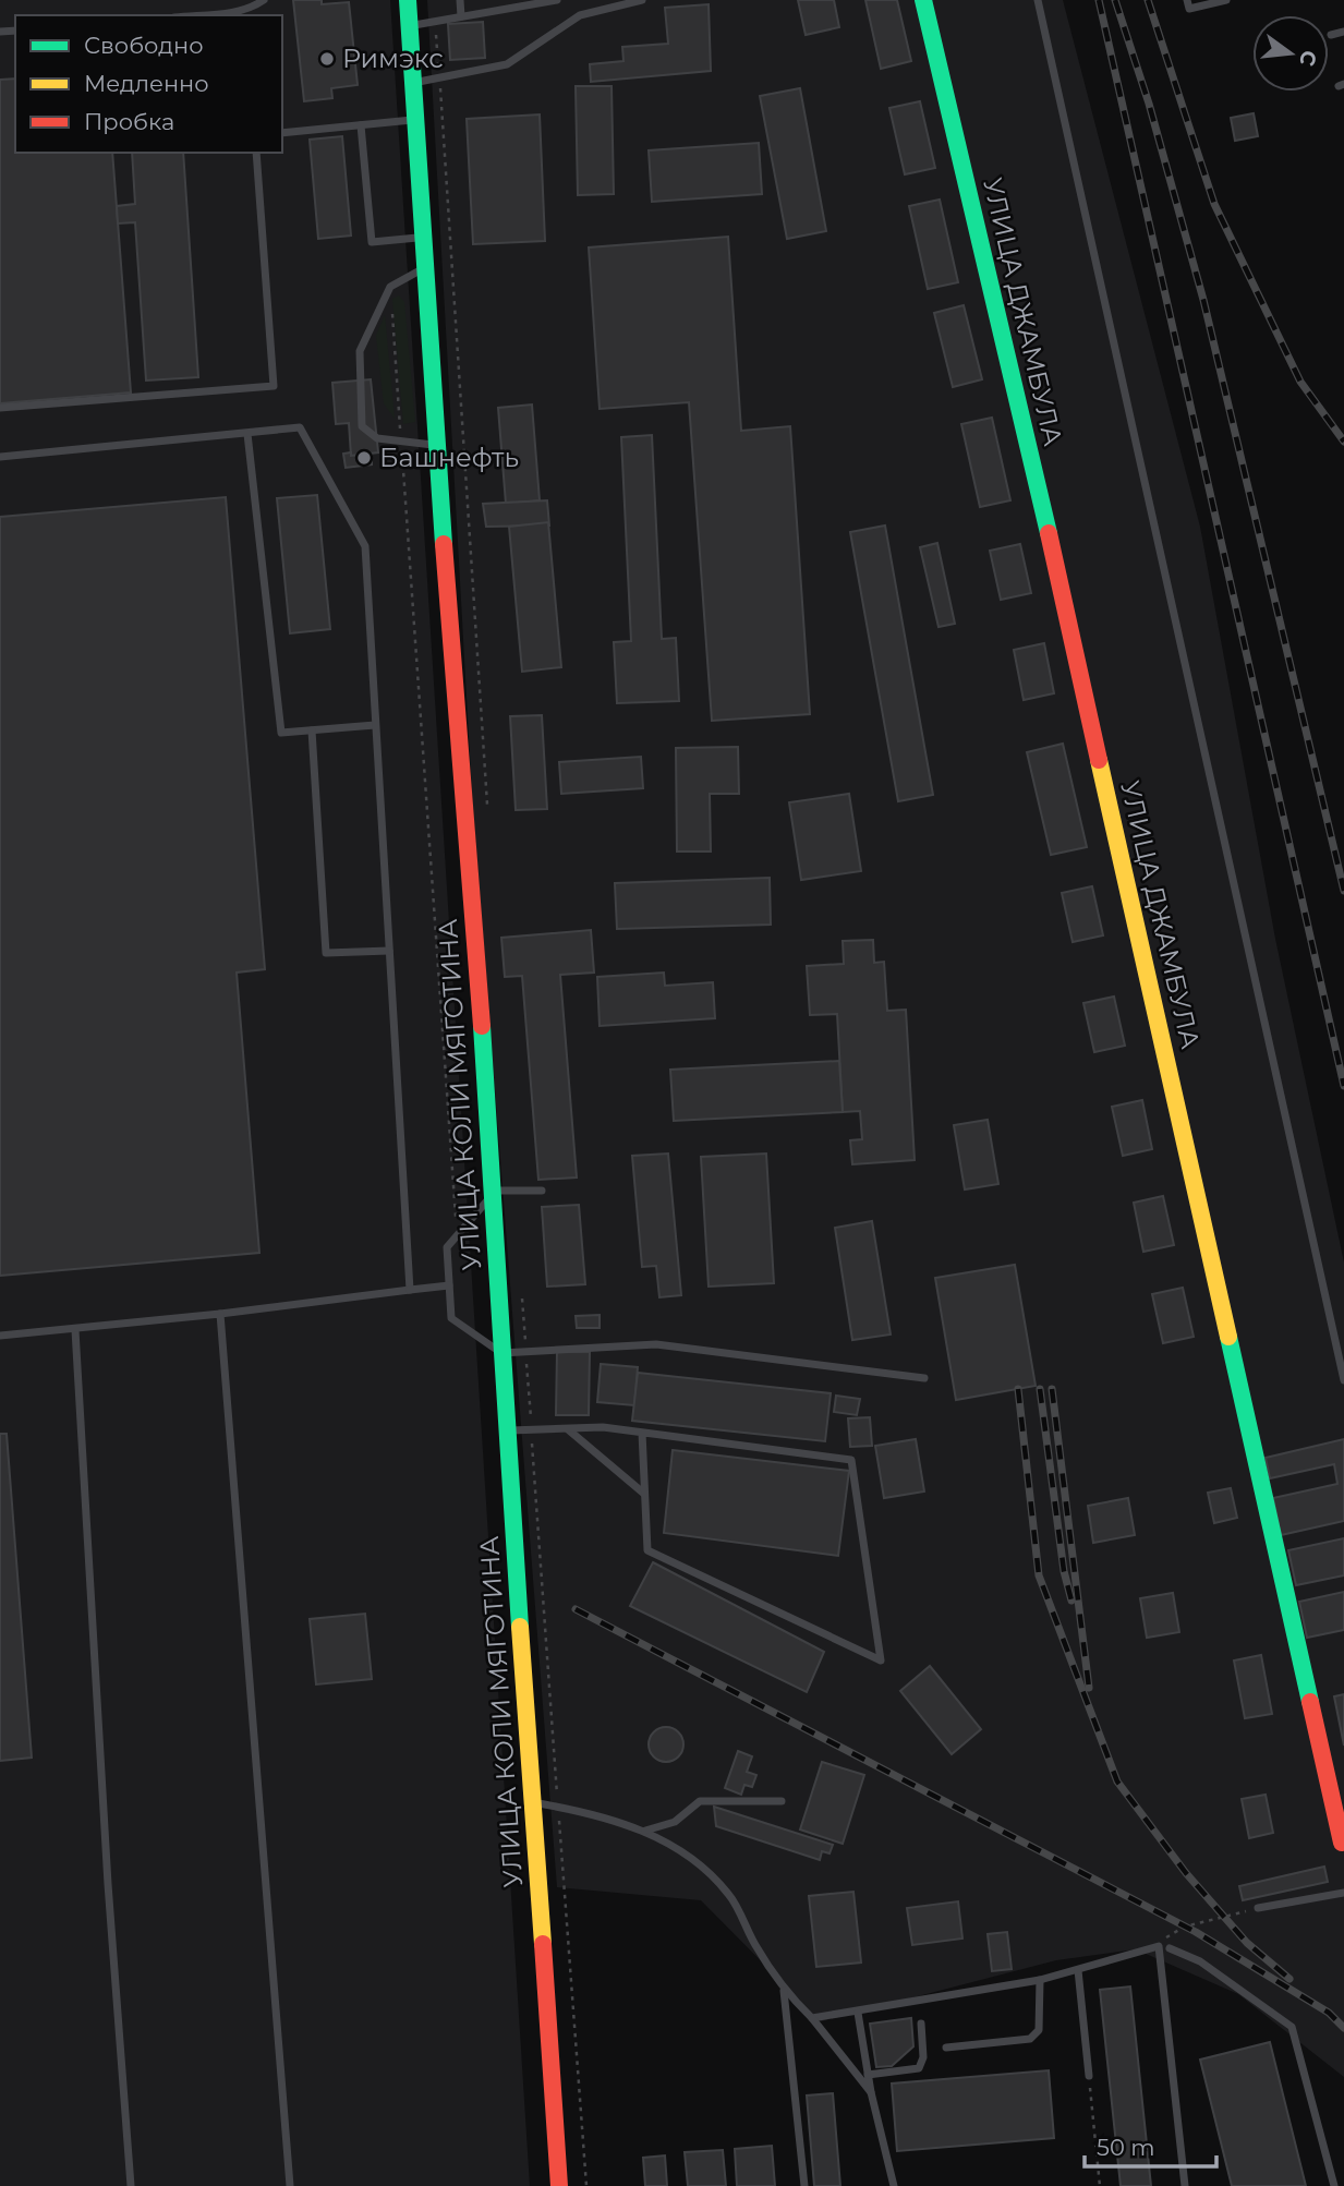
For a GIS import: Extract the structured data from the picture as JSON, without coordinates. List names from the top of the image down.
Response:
{
  "streets": {
    "main road": ["УЛИЦА ДЖАМБУЛА", "УЛИЦА КОЛИ МЯГОТИНА"]
  },
  "places": ["Римэкс", "Башнефть"],
  "legend": ["Свободно", "Медленно", "Пробка"],
  "scale_bar": "50 m",
  "north": "right"
}
